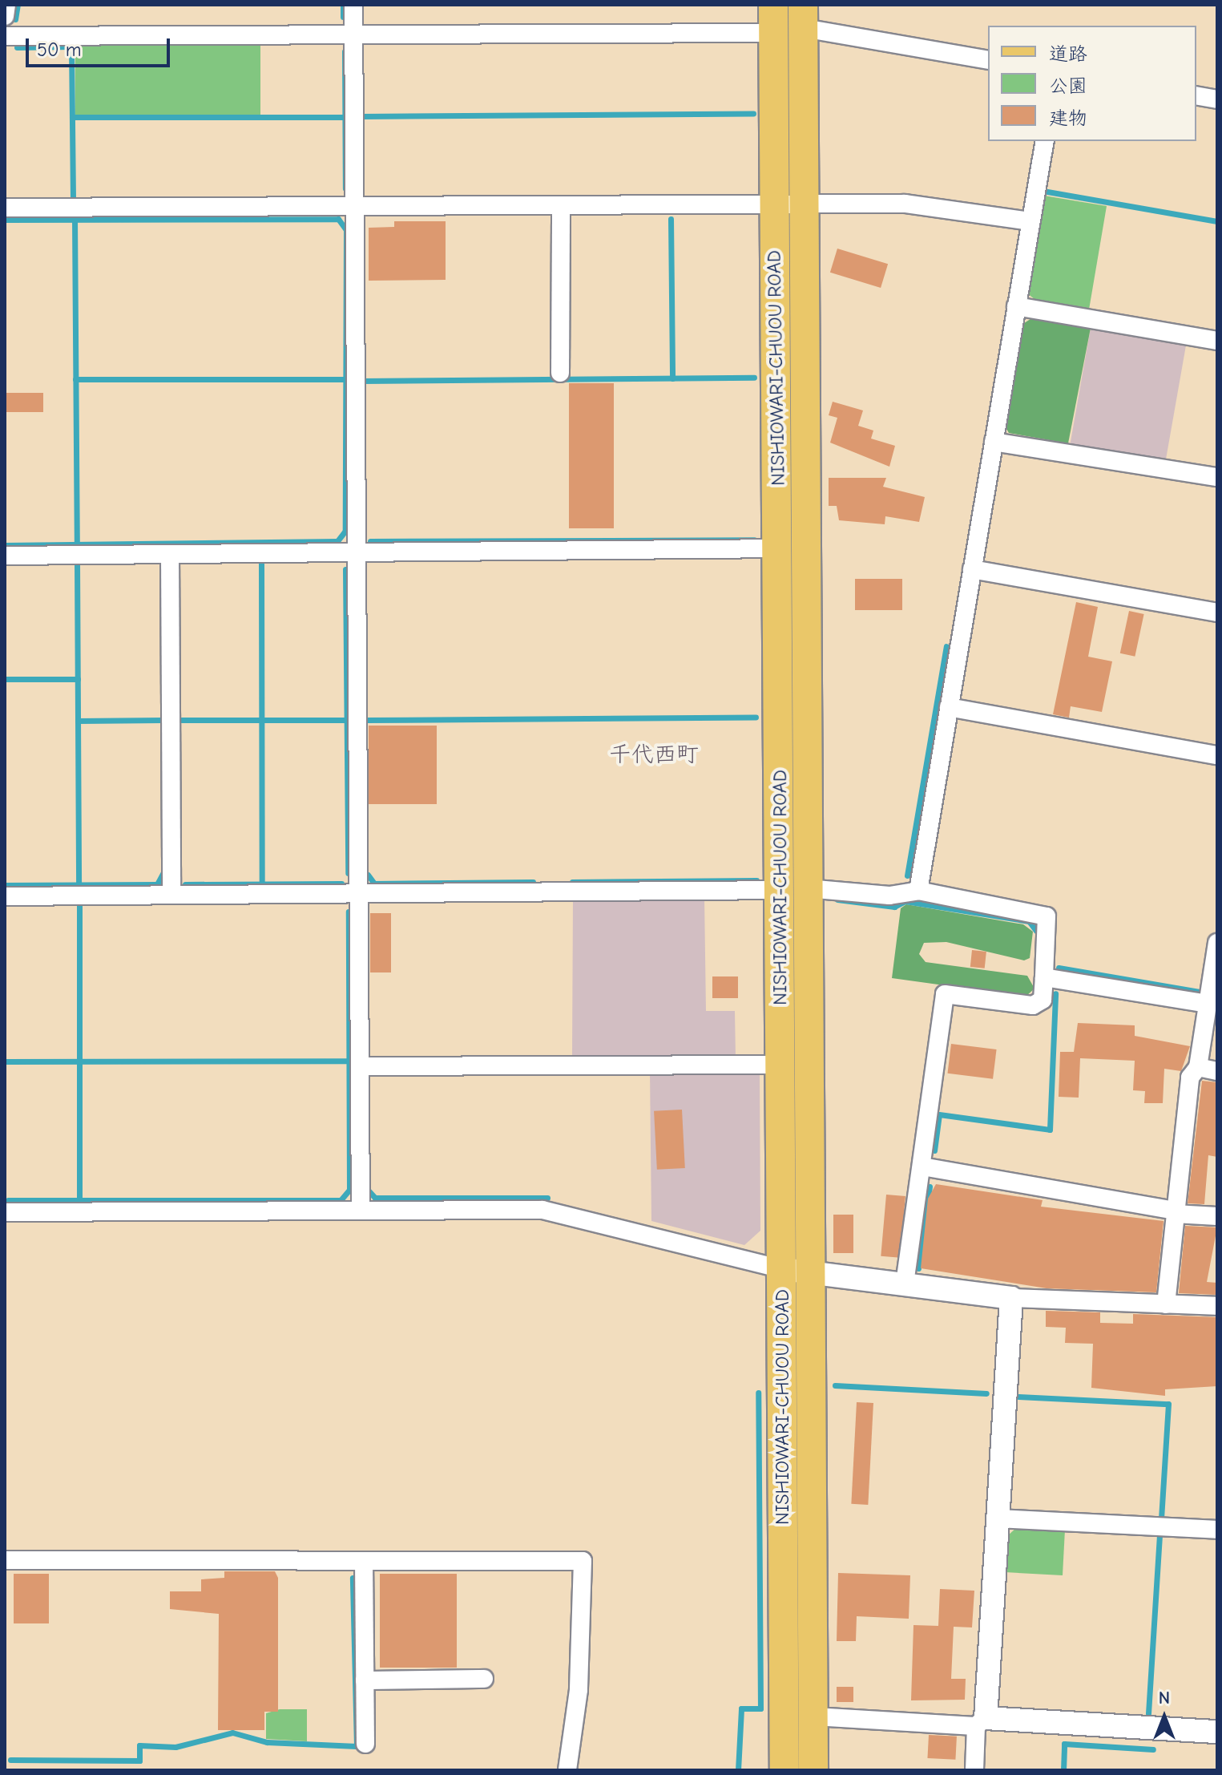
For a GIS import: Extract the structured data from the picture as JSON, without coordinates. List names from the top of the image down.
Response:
{
  "streets": {
    "main road": ["NISHIOWARI-CHUOU ROAD"]
  },
  "districts": ["千代西町"],
  "legend": ["道路", "公園", "建物"],
  "scale_bar": "50 m",
  "north": "top"
}
